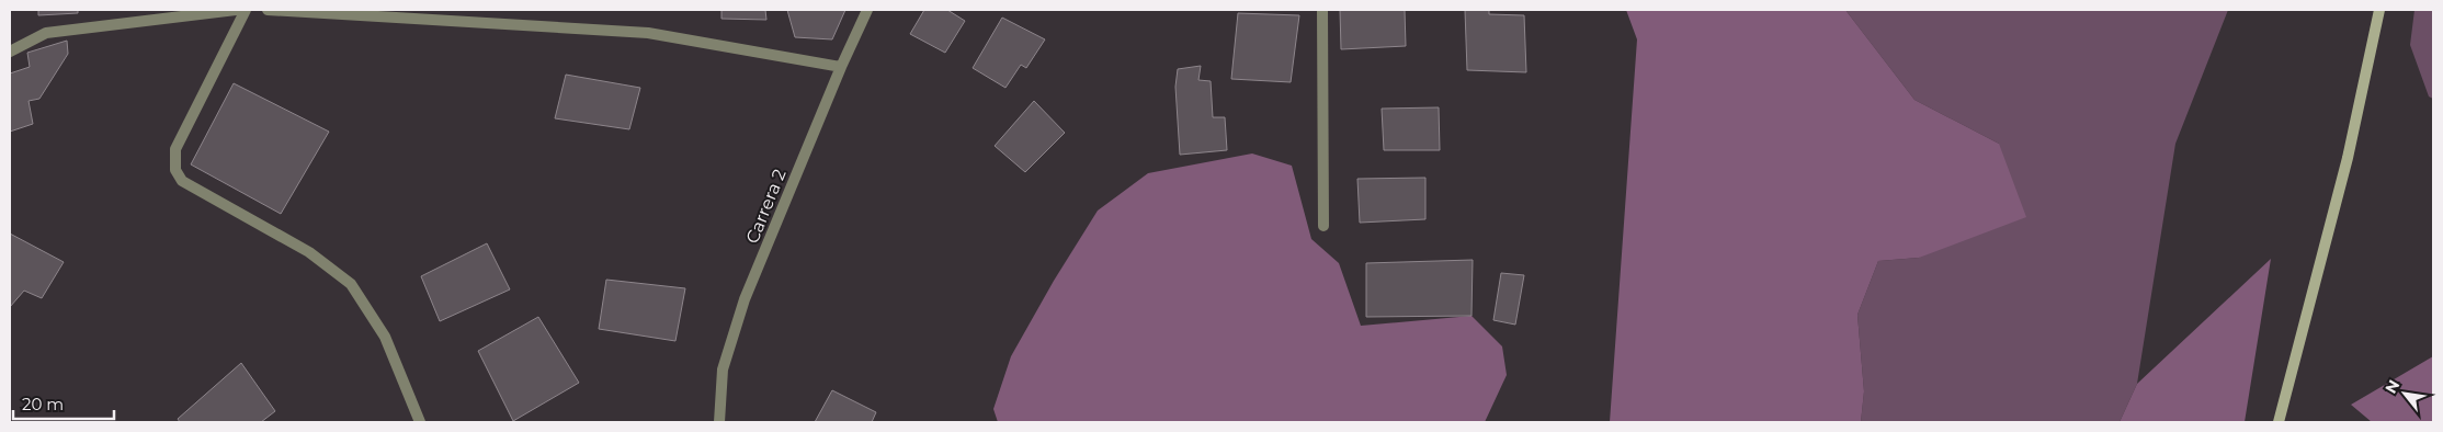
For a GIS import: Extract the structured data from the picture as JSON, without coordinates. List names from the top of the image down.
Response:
{
  "streets": {
    "street": ["Carrera 2"]
  },
  "scale_bar": "20 m",
  "north": "top left"
}
